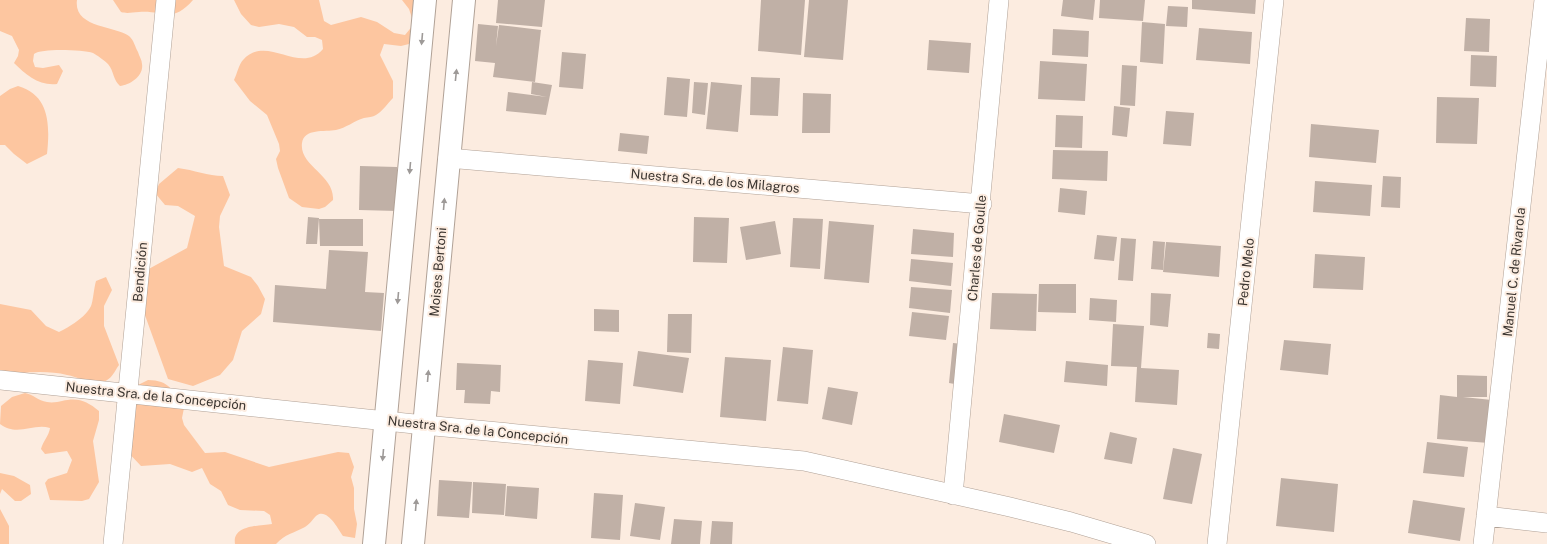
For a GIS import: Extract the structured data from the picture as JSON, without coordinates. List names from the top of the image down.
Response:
{
  "streets": {
    "street": [
      "Nuestra Sra. de los Milagros",
      "Charles de Goulle",
      "Bendición",
      "Moises Bertoni",
      "Pedro Melo",
      "Manuel C. de Rivarola",
      "Nuestra Sra. de la Concepción"
    ]
  },
  "crossings": [
    ["Nuestra Sra. de los Milagros", "Charles de Goulle"],
    ["Nuestra Sra. de los Milagros", "Moises Bertoni"],
    ["Charles de Goulle", "Nuestra Sra. de la Concepción"],
    ["Bendición", "Nuestra Sra. de la Concepción"],
    ["Moises Bertoni", "Nuestra Sra. de la Concepción"]
  ]
}
